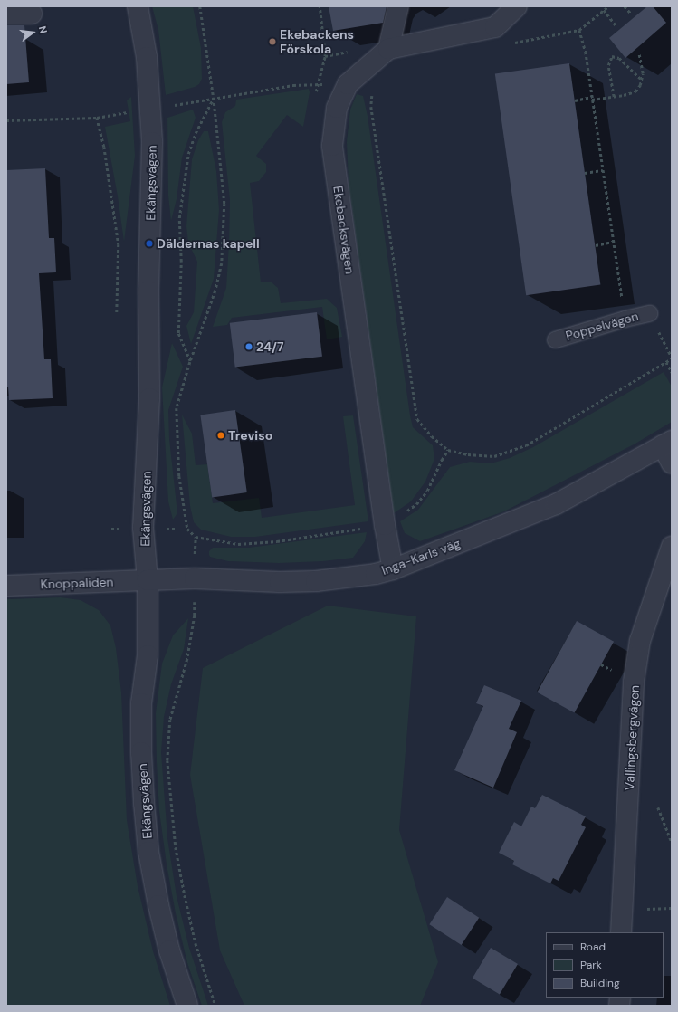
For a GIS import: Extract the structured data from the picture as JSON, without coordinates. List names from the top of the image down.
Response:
{
  "streets": {
    "street": [
      "Ekängsvägen",
      "Ekebacksvägen",
      "Inga-Karls väg",
      "Knoppaliden",
      "Vallingsbergvägen"
    ],
    "lane": ["Poppelvägen"]
  },
  "crossings": [
    ["Ekängsvägen", "Inga-Karls väg"],
    ["Ekängsvägen", "Knoppaliden"],
    ["Ekebacksvägen", "Inga-Karls väg"],
    ["Inga-Karls väg", "Knoppaliden"]
  ],
  "places": [
    "Ekebackens Förskola",
    "Däldernas kapell",
    "24/7",
    "Treviso"
  ],
  "legend": ["Road", "Park", "Building"],
  "north": "right"
}
